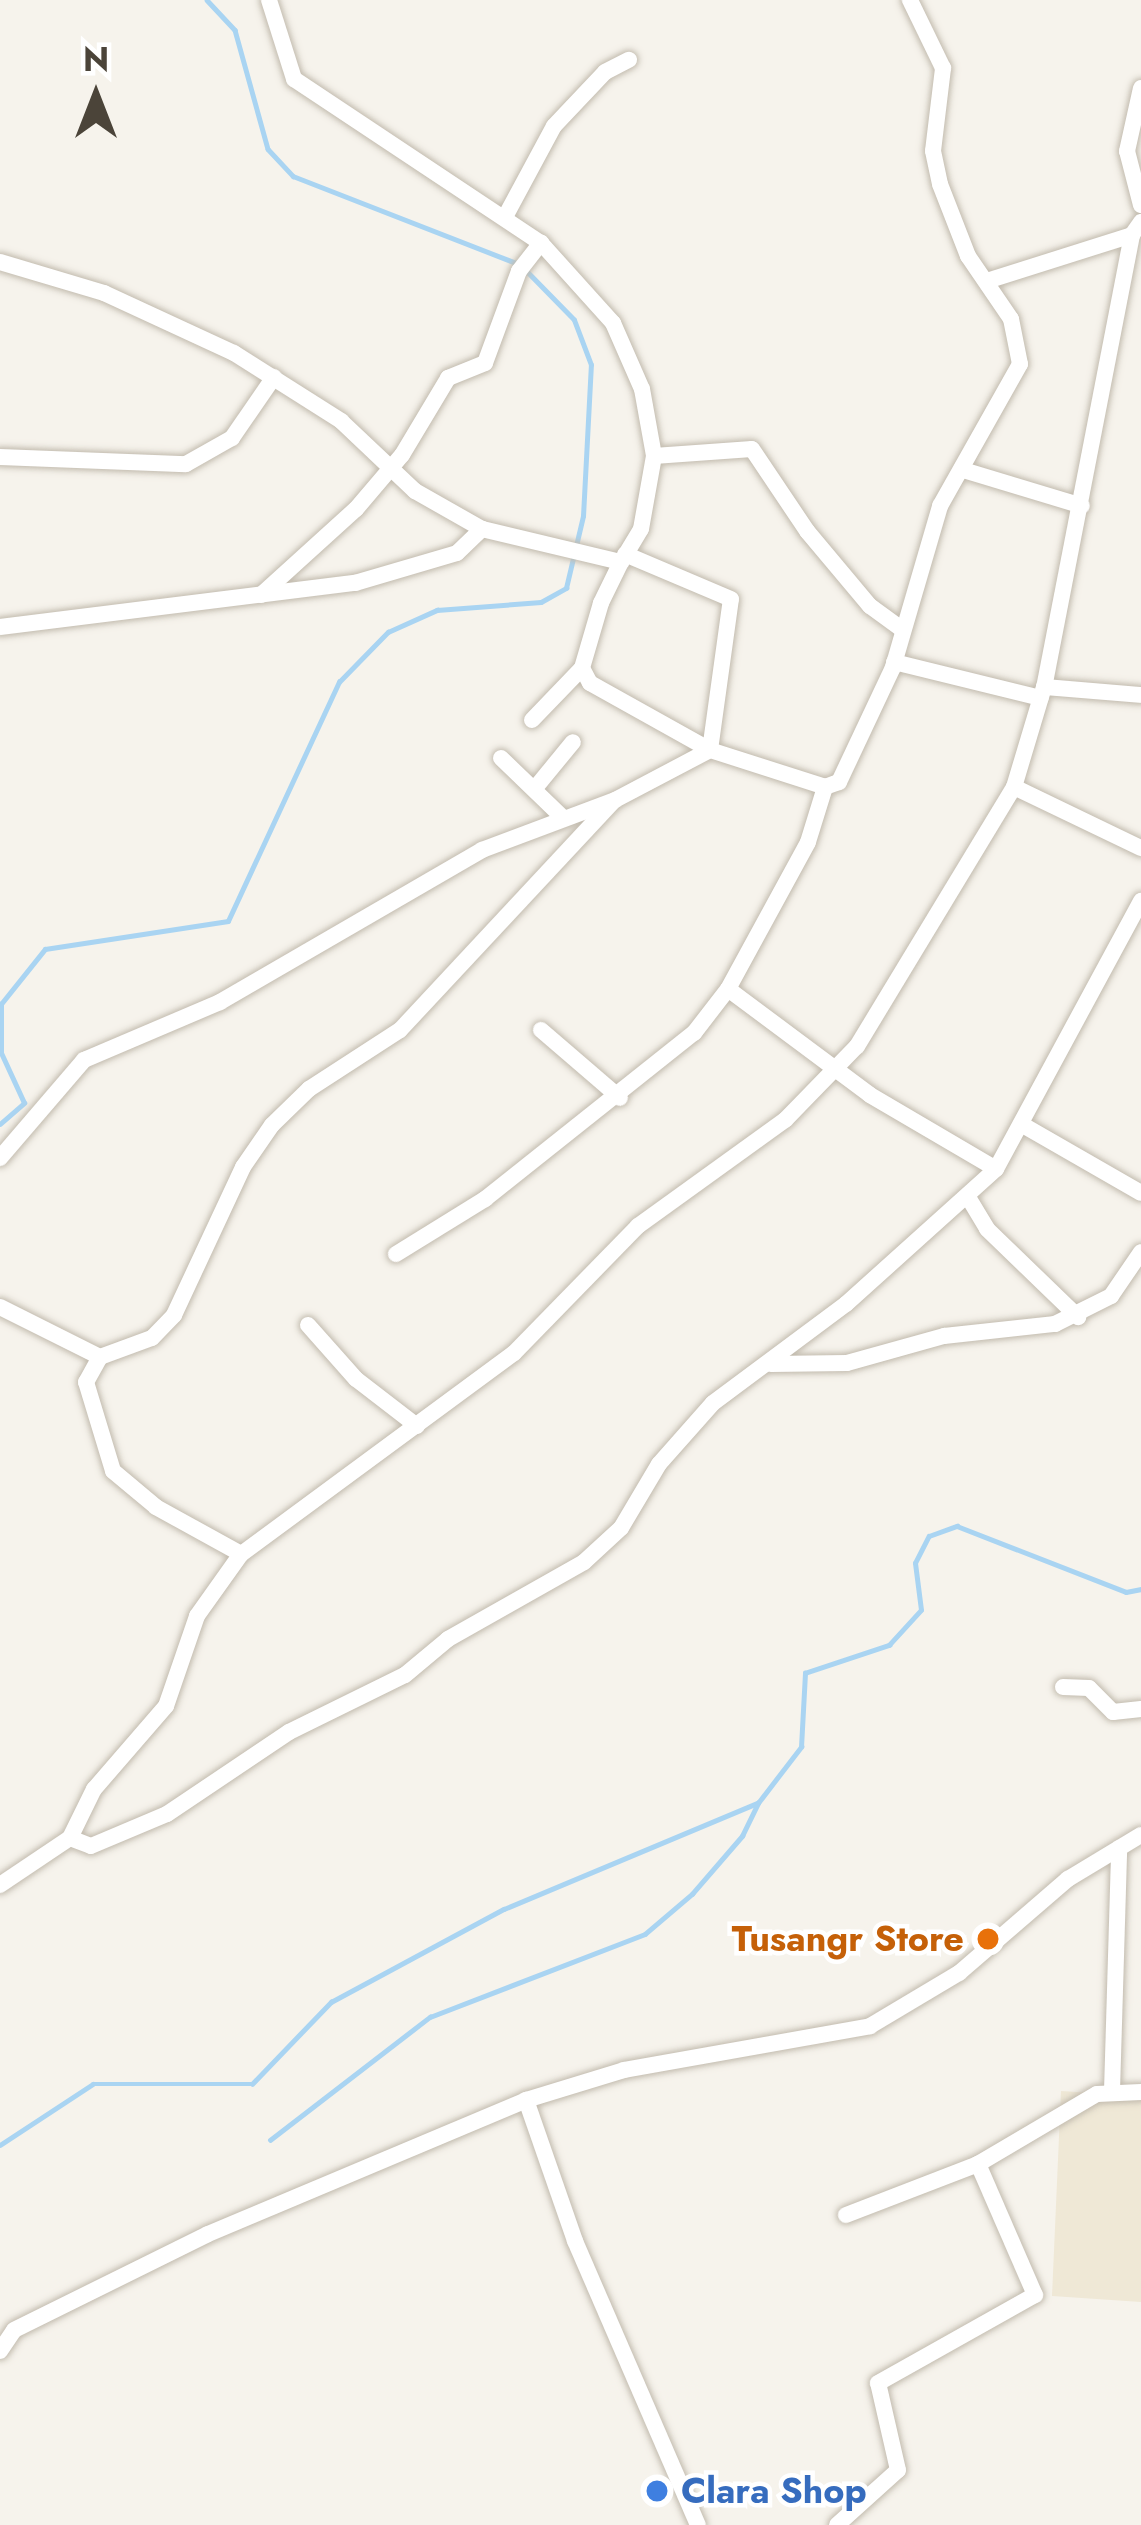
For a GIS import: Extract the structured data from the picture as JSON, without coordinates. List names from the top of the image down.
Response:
{
  "places": ["Tusangr Store", "Clara Shop"],
  "north": "top"
}
